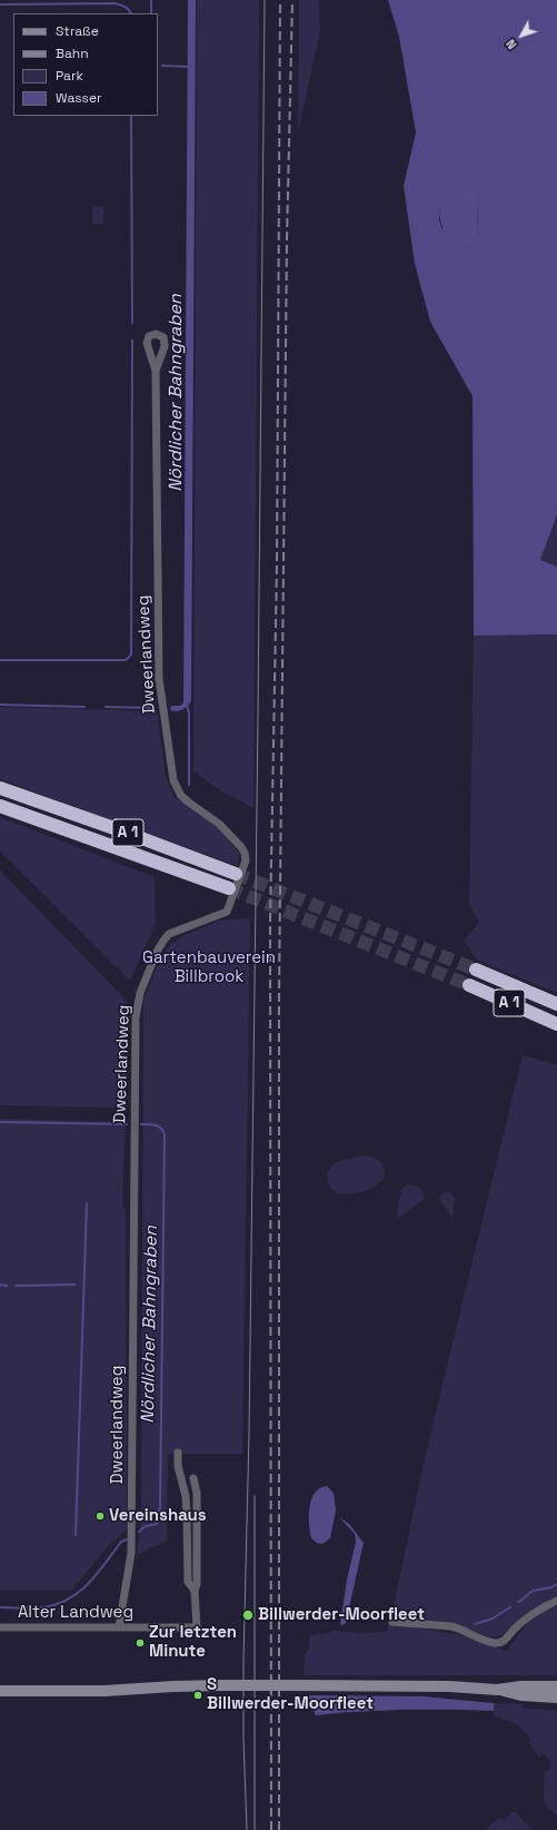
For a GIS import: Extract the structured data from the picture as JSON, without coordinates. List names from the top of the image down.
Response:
{
  "streets": {
    "highway": ["A 1"],
    "street": ["Dweerlandweg", "Alter Landweg"]
  },
  "crossings": [
    ["Dweerlandweg", "Alter Landweg"]
  ],
  "water": ["Nördlicher Bahngraben"],
  "parks": ["Gartenbauverein Billbrook"],
  "places": [
    "Vereinshaus",
    "Billwerder-Moorfleet",
    "Zur letzten Minute",
    "S Billwerder-Moorfleet"
  ],
  "legend": [
    "Straße",
    "Bahn",
    "Park",
    "Wasser"
  ],
  "north": "bottom left"
}
